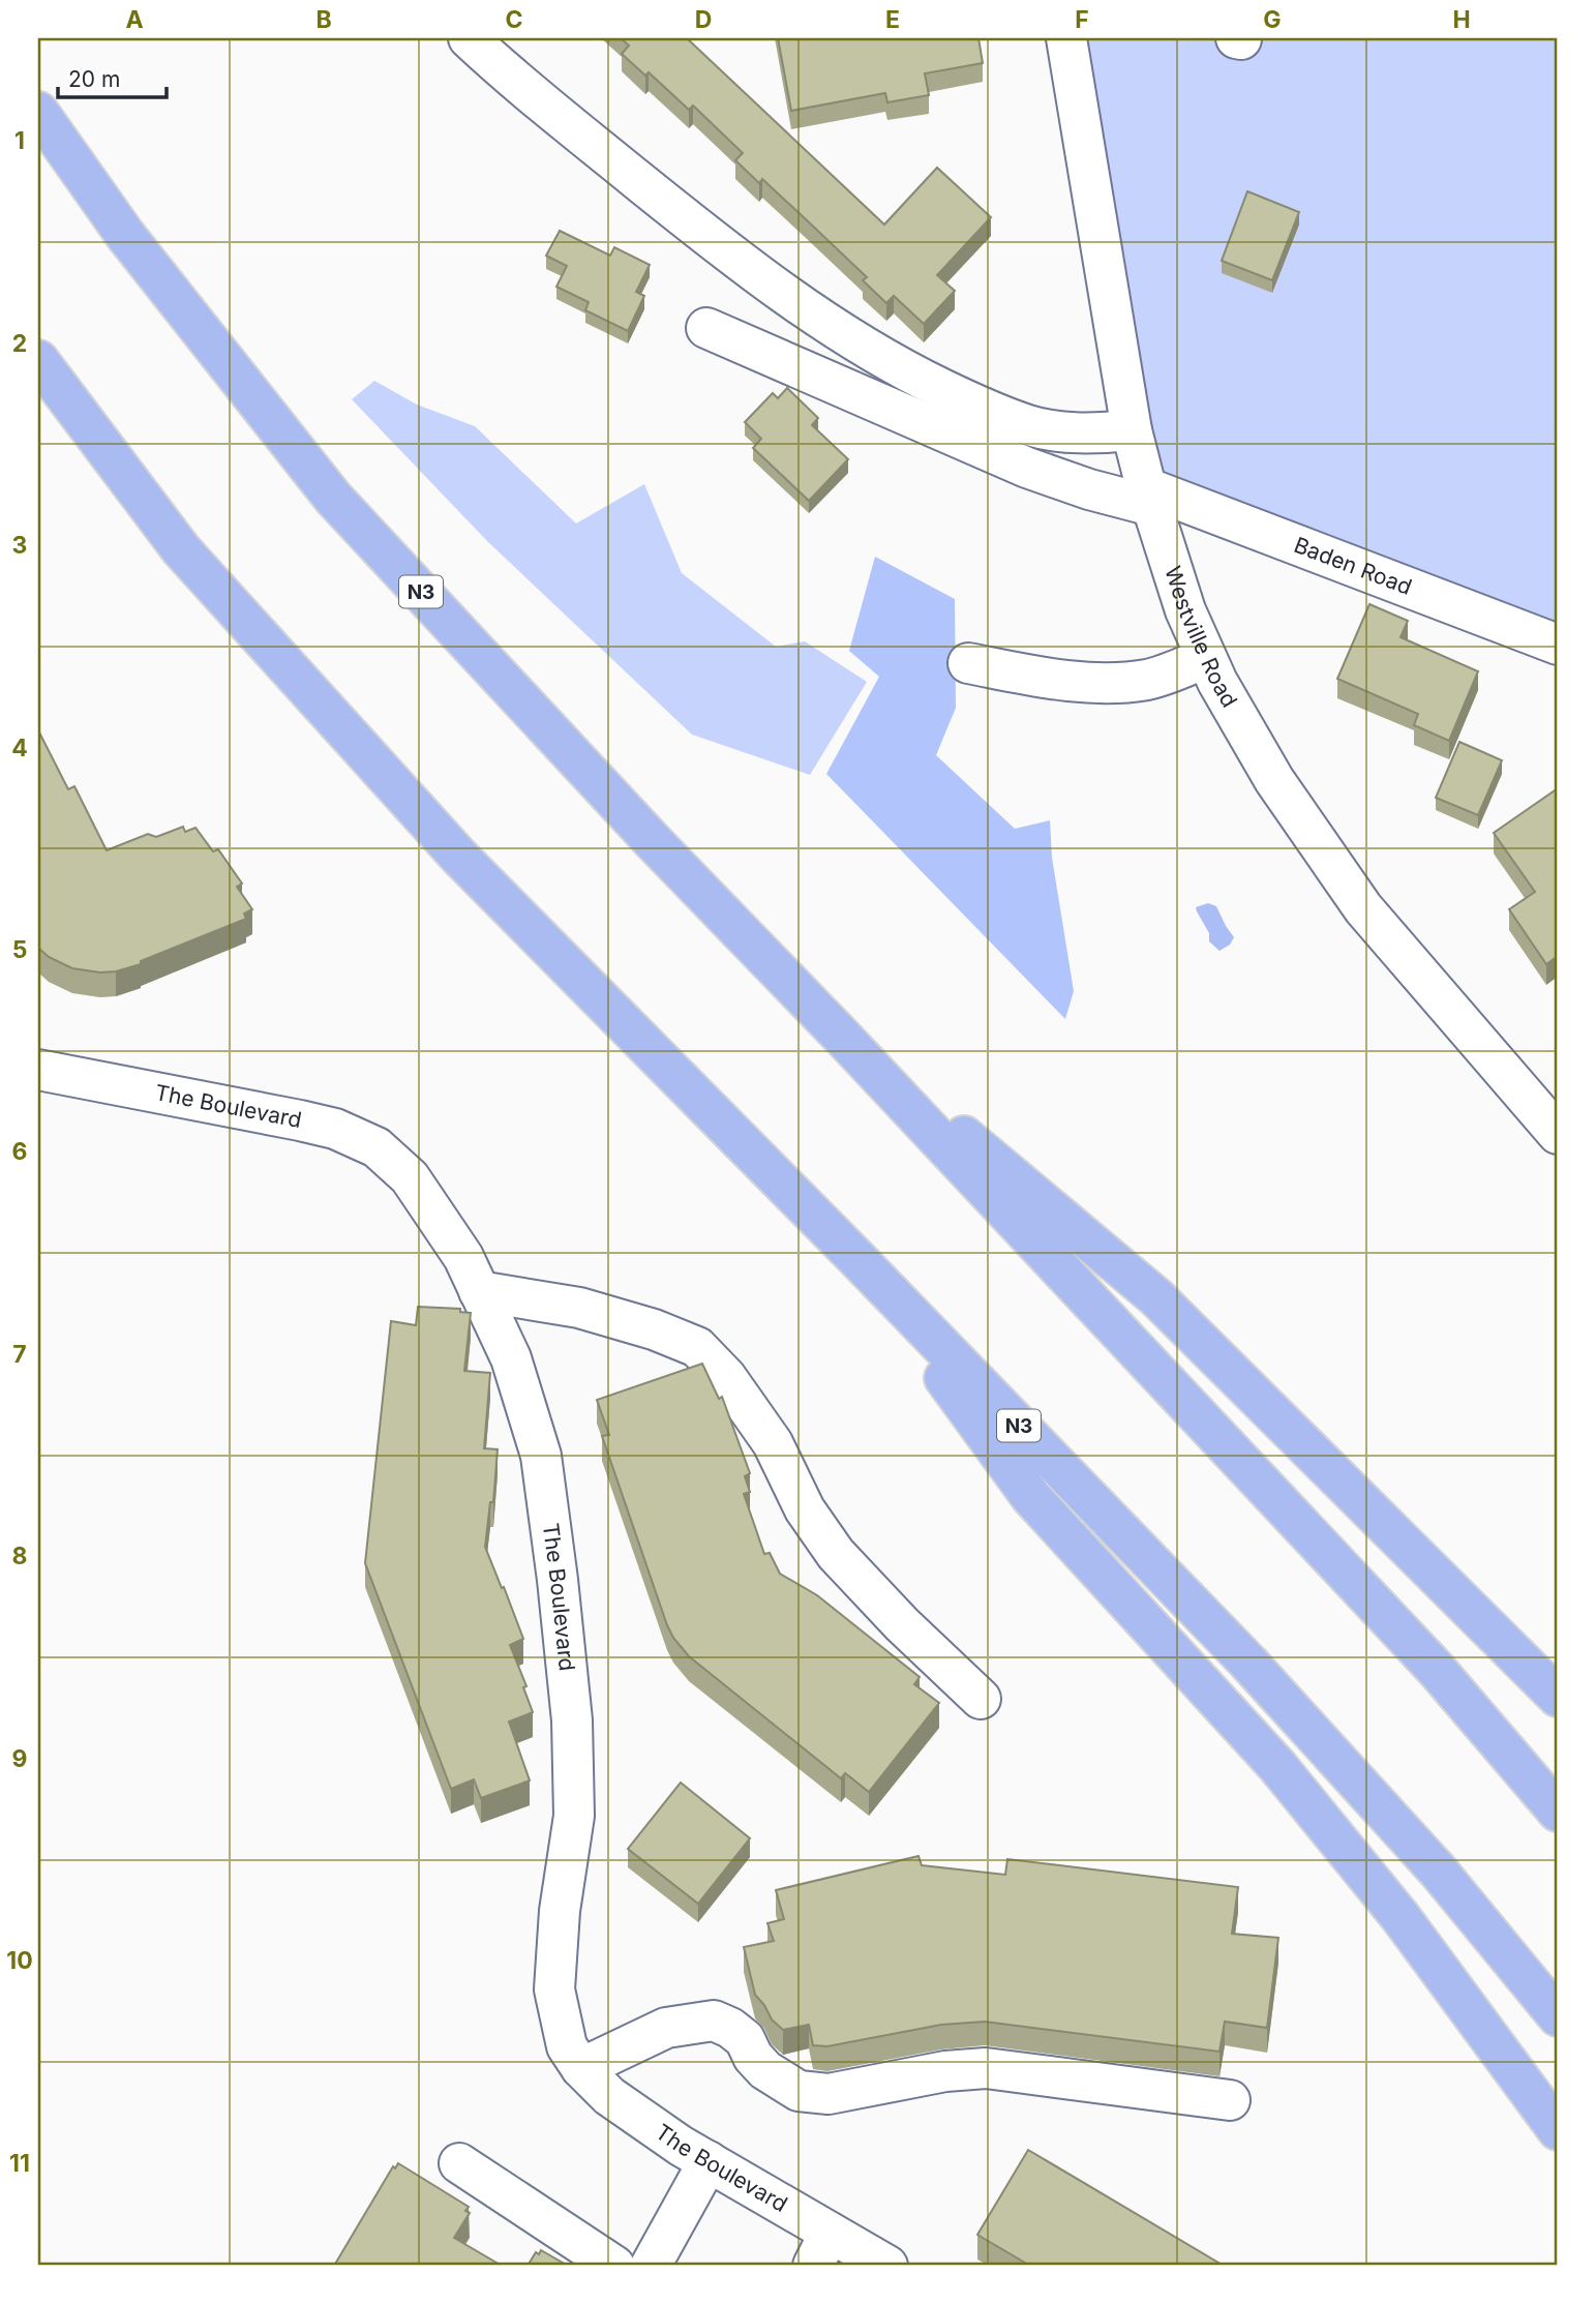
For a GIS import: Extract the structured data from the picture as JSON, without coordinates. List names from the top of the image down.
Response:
{
  "streets": {
    "highway": ["N3"],
    "street": ["Baden Road", "Westville Road", "The Boulevard"]
  },
  "crossings": [
    ["Baden Road", "Westville Road"]
  ],
  "scale_bar": "20 m",
  "grid": {
    "columns": [
      "A",
      "B",
      "C",
      "D",
      "E",
      "F",
      "G",
      "H"
    ],
    "rows": [
      "1",
      "2",
      "3",
      "4",
      "5",
      "6",
      "7",
      "8",
      "9",
      "10",
      "11"
    ]
  }
}
